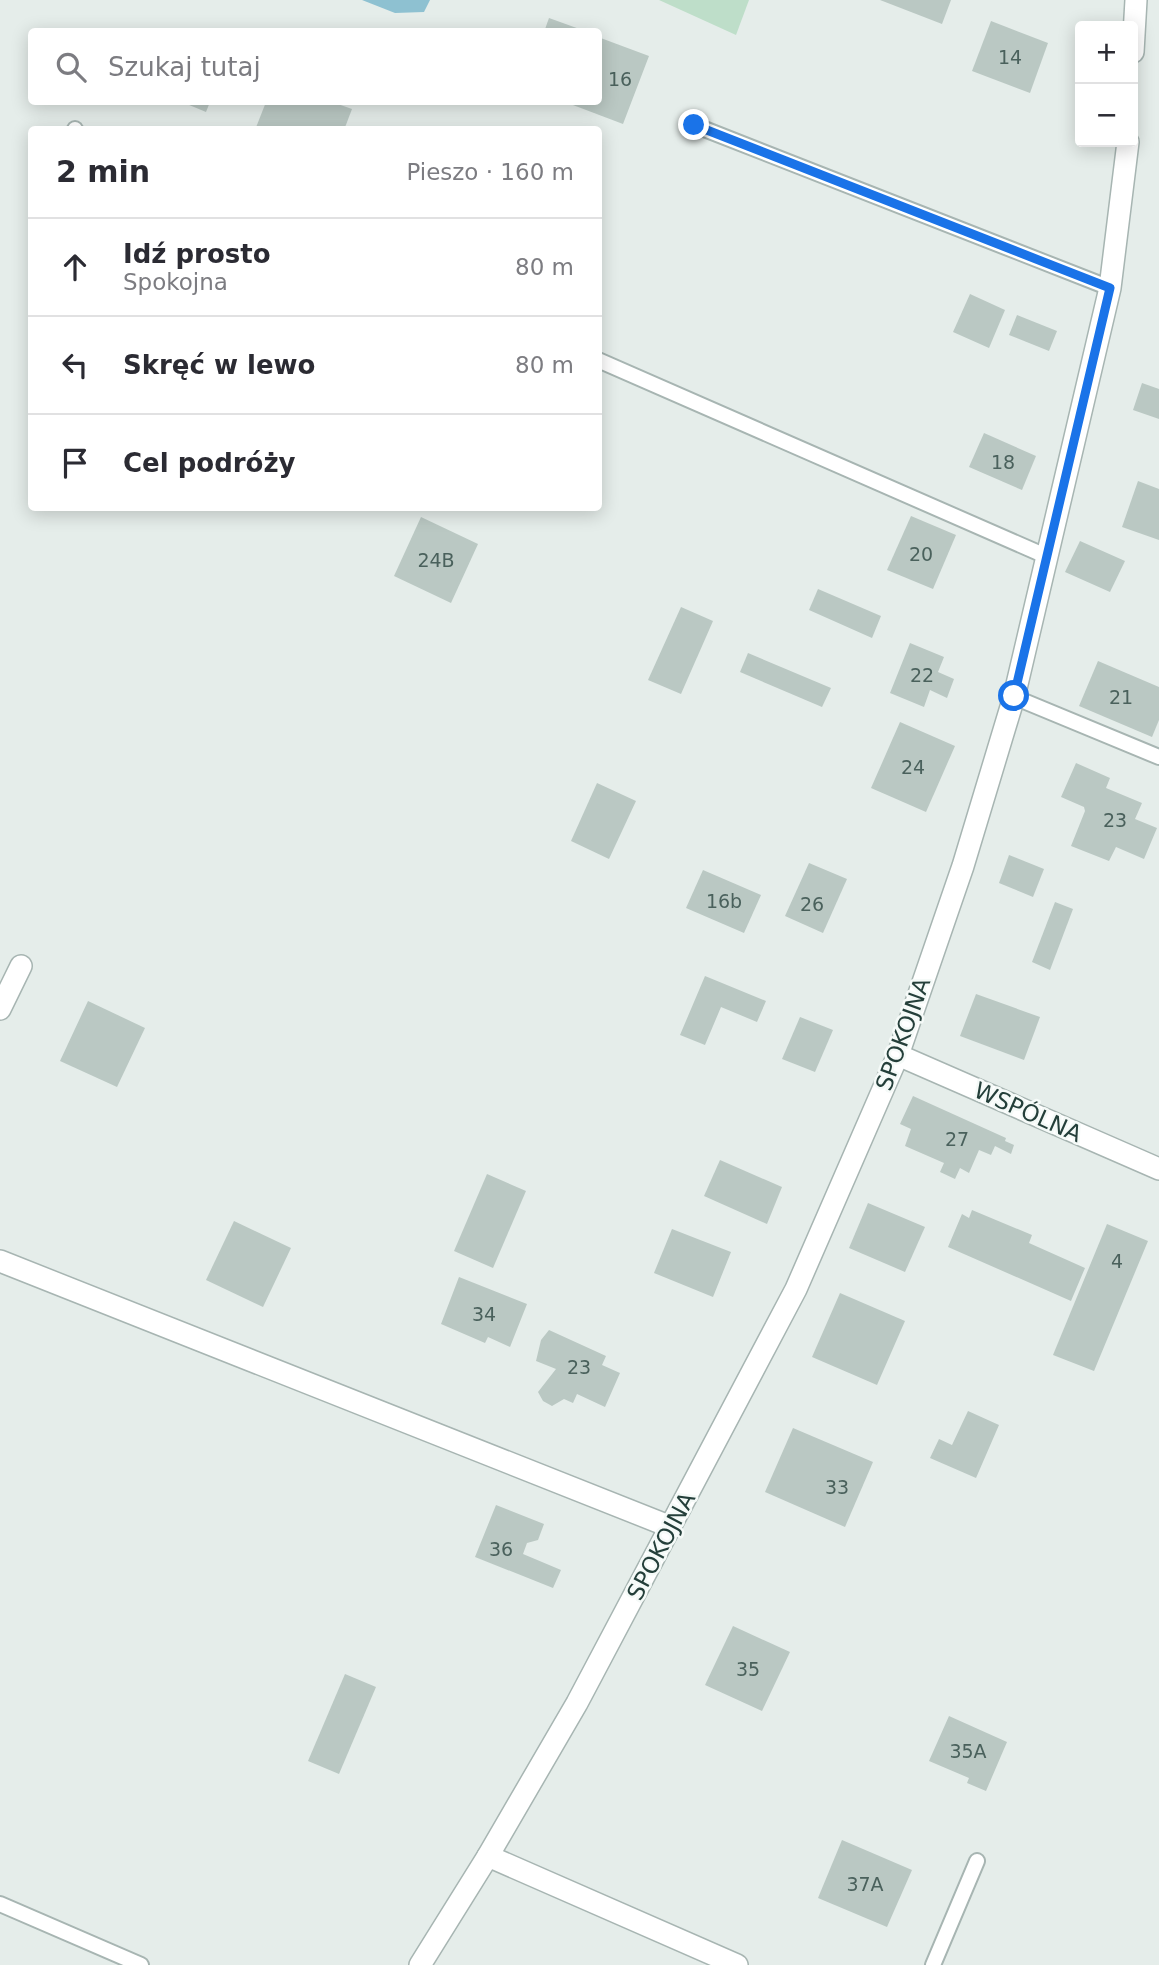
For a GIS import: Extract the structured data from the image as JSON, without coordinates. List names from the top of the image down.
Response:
{
  "streets": {
    "street": ["SPOKOJNA", "WSPÓLNA"]
  },
  "crossings": [
    ["SPOKOJNA", "WSPÓLNA"]
  ],
  "house_numbers": [
    "14",
    "16",
    "18",
    "20",
    "24B",
    "22",
    "21",
    "24",
    "23",
    "16b",
    "26",
    "27",
    "4",
    "34",
    "23",
    "33",
    "36",
    "35",
    "35A",
    "37A"
  ],
  "page": {
    "map_buttons": ["+", "−"],
    "search": "Szukaj tutaj",
    "heading": ["2 min", "Pieszo · 160 m"],
    "list": [
      ["Idź prosto", "Spokojna", "80 m"],
      ["Skręć w lewo", "80 m"],
      "Cel podróży"
    ]
  }
}
